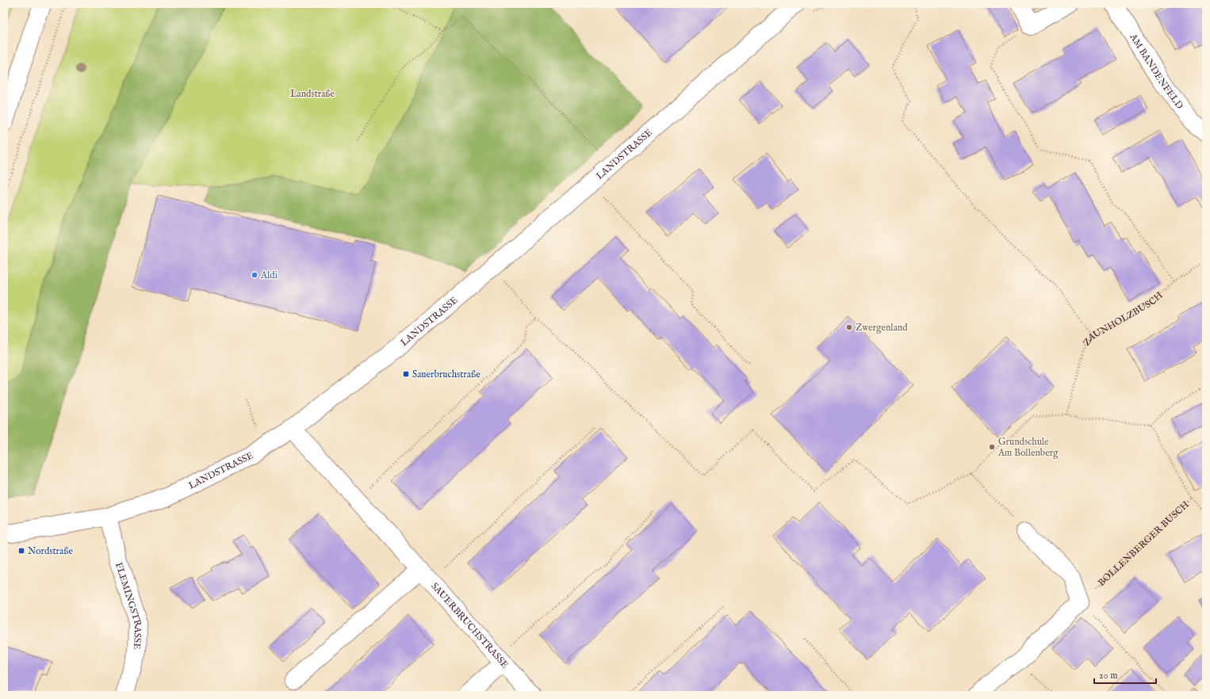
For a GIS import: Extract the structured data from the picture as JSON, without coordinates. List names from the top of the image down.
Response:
{
  "streets": {
    "main road": [
      "AM BANDENFELD",
      "LANDSTRASSE",
      "FLEMINGSTRASSE",
      "SAUERBRUCHSTRASSE"
    ],
    "path": ["ZAUNHOLZBUSCH", "BOLLENBERGER BUSCH"]
  },
  "crossings": [
    ["LANDSTRASSE", "FLEMINGSTRASSE"],
    ["LANDSTRASSE", "SAUERBRUCHSTRASSE"]
  ],
  "parks": ["Landstraße"],
  "places": {
    "other": ["Aldi", "Zwergenland", "Grundschule Am Bollenberg"],
    "transit": ["Sauerbruchstraße", "Nordstraße"]
  },
  "scale_bar": "20 m"
}
